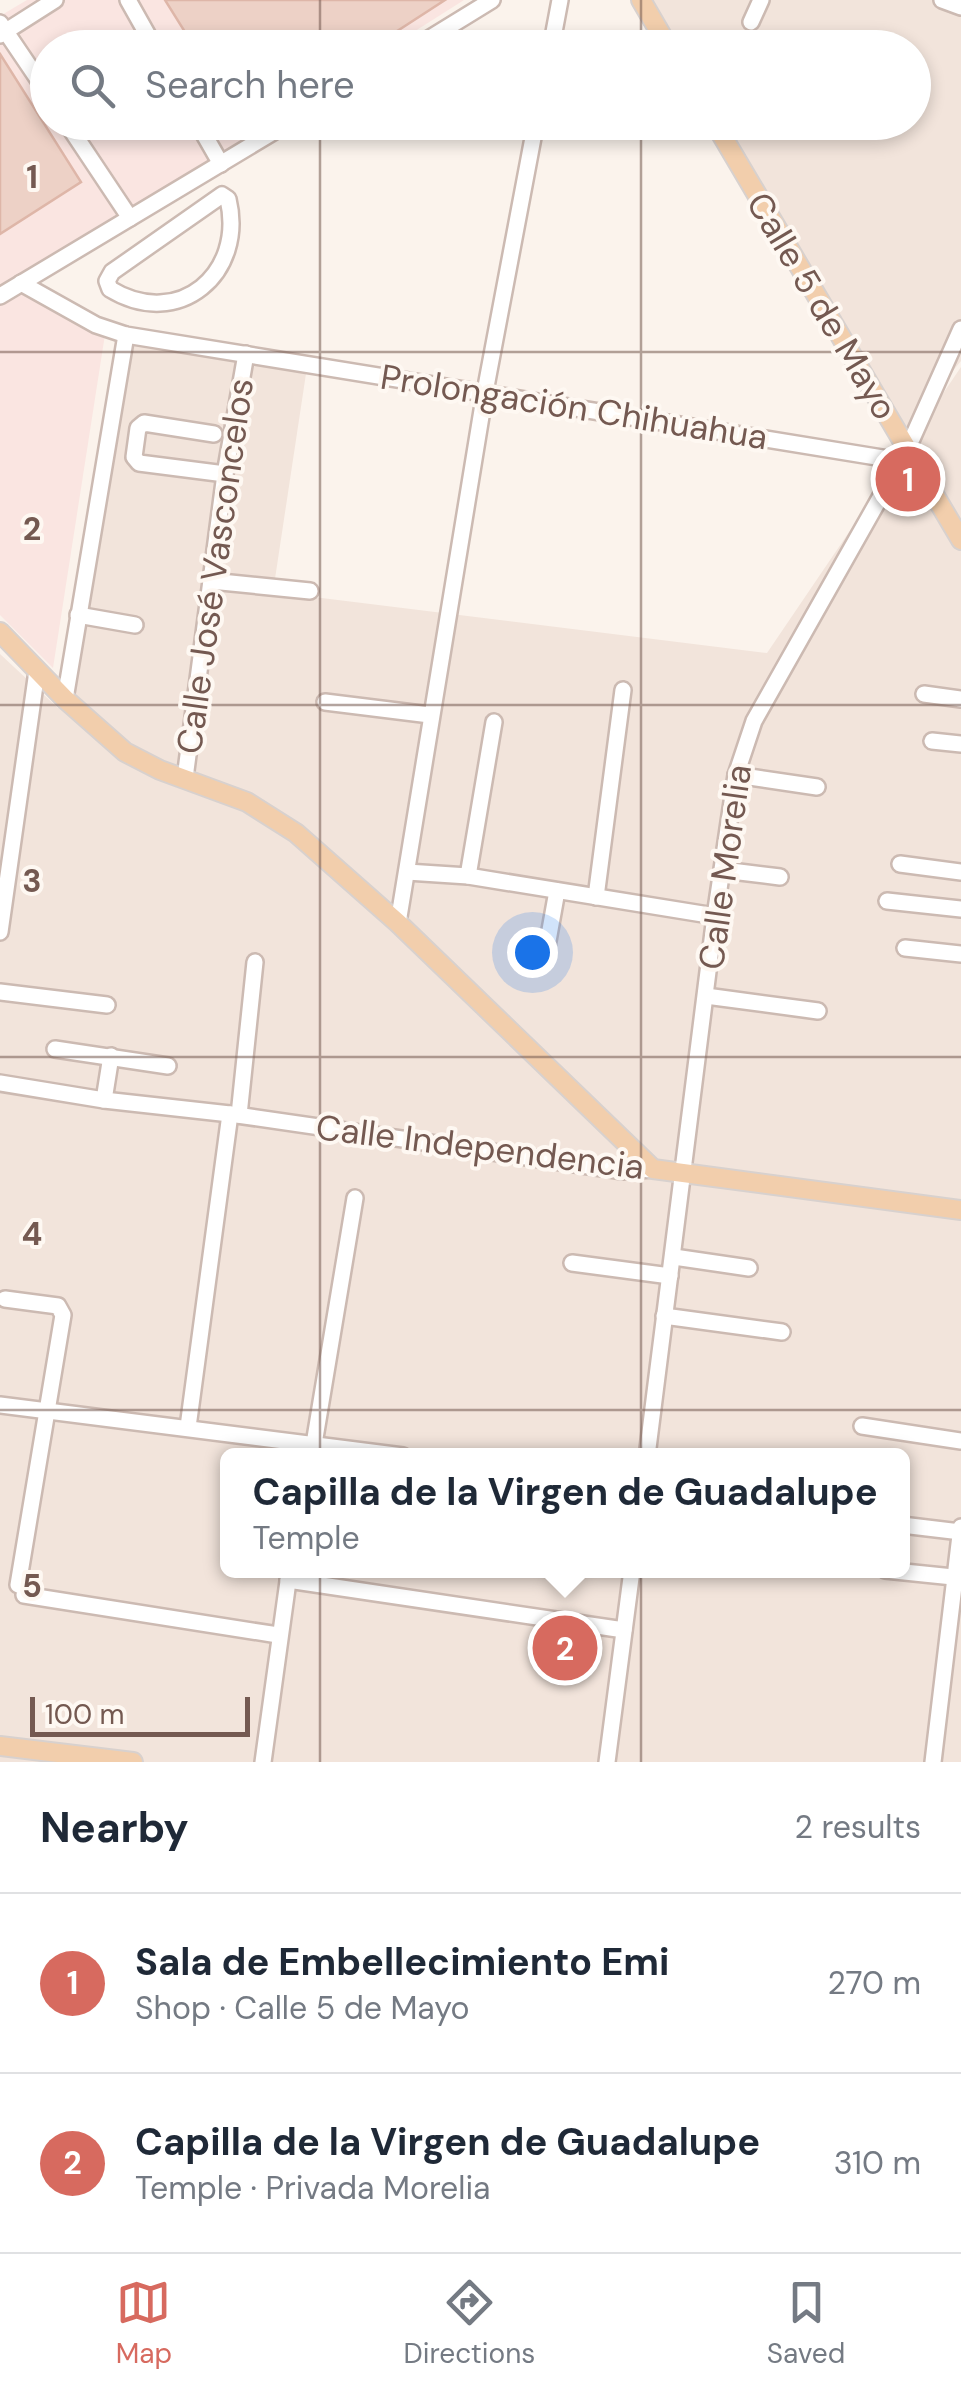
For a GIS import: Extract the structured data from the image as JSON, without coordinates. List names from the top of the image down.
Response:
{
  "streets": {
    "main road": ["Calle 5 de Mayo", "Calle Independencia"],
    "street": ["Prolongación Chihuahua", "Calle José Vasconcelos", "Calle Morelia"]
  },
  "crossings": [
    ["Calle 5 de Mayo", "Prolongación Chihuahua"],
    ["Calle 5 de Mayo", "Calle Morelia"],
    ["Prolongación Chihuahua", "Calle José Vasconcelos"],
    ["Prolongación Chihuahua", "Calle Morelia"],
    ["Calle Morelia", "Calle Independencia"]
  ],
  "scale_bar": "100 m",
  "page": {
    "search": "Search here",
    "pins": ["1", "2"],
    "popup": ["Capilla de la Virgen de Guadalupe", "Temple"],
    "scale": "100 m",
    "heading": ["Nearby", "2 results"],
    "list": [
      {
        "mark": "1",
        "name": "Sala de Embellecimiento Emi",
        "note": "Shop · Calle 5 de Mayo",
        "value": "270 m"
      },
      {
        "mark": "2",
        "name": "Capilla de la Virgen de Guadalupe",
        "note": "Temple · Privada Morelia",
        "value": "310 m"
      }
    ],
    "nav": ["Map", "Directions", "Saved"]
  },
  "grid": {
    "rows": [
      "1",
      "2",
      "3",
      "4",
      "5"
    ]
  }
}
